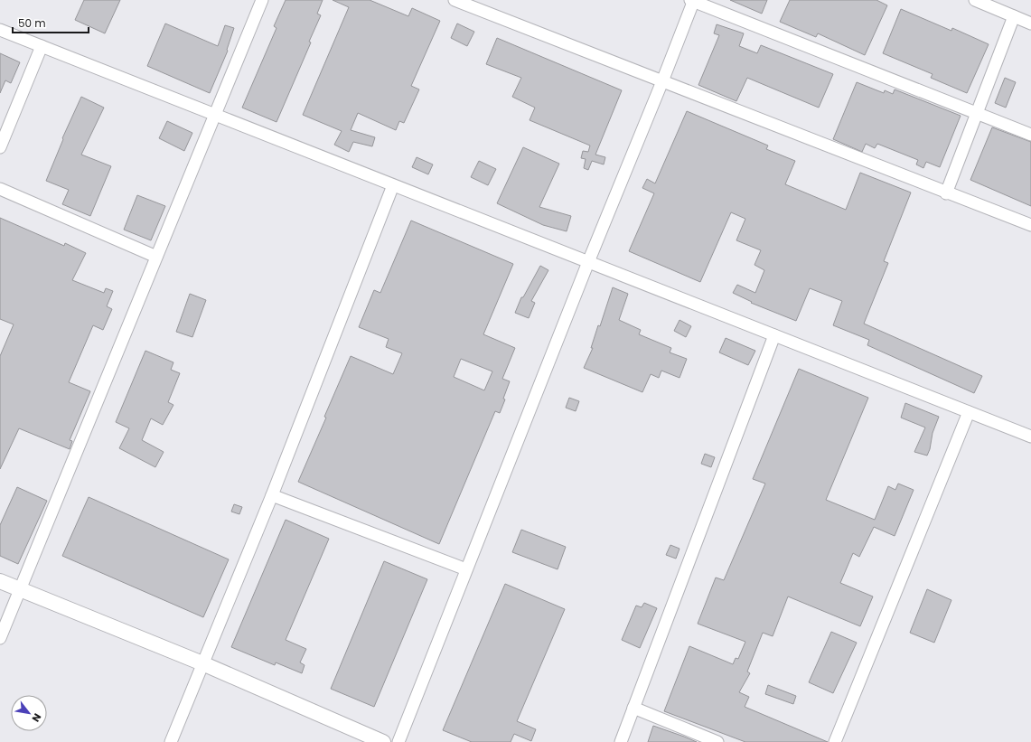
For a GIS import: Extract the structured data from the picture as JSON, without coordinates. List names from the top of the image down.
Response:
{
  "scale_bar": "50 m",
  "north": "bottom right"
}
